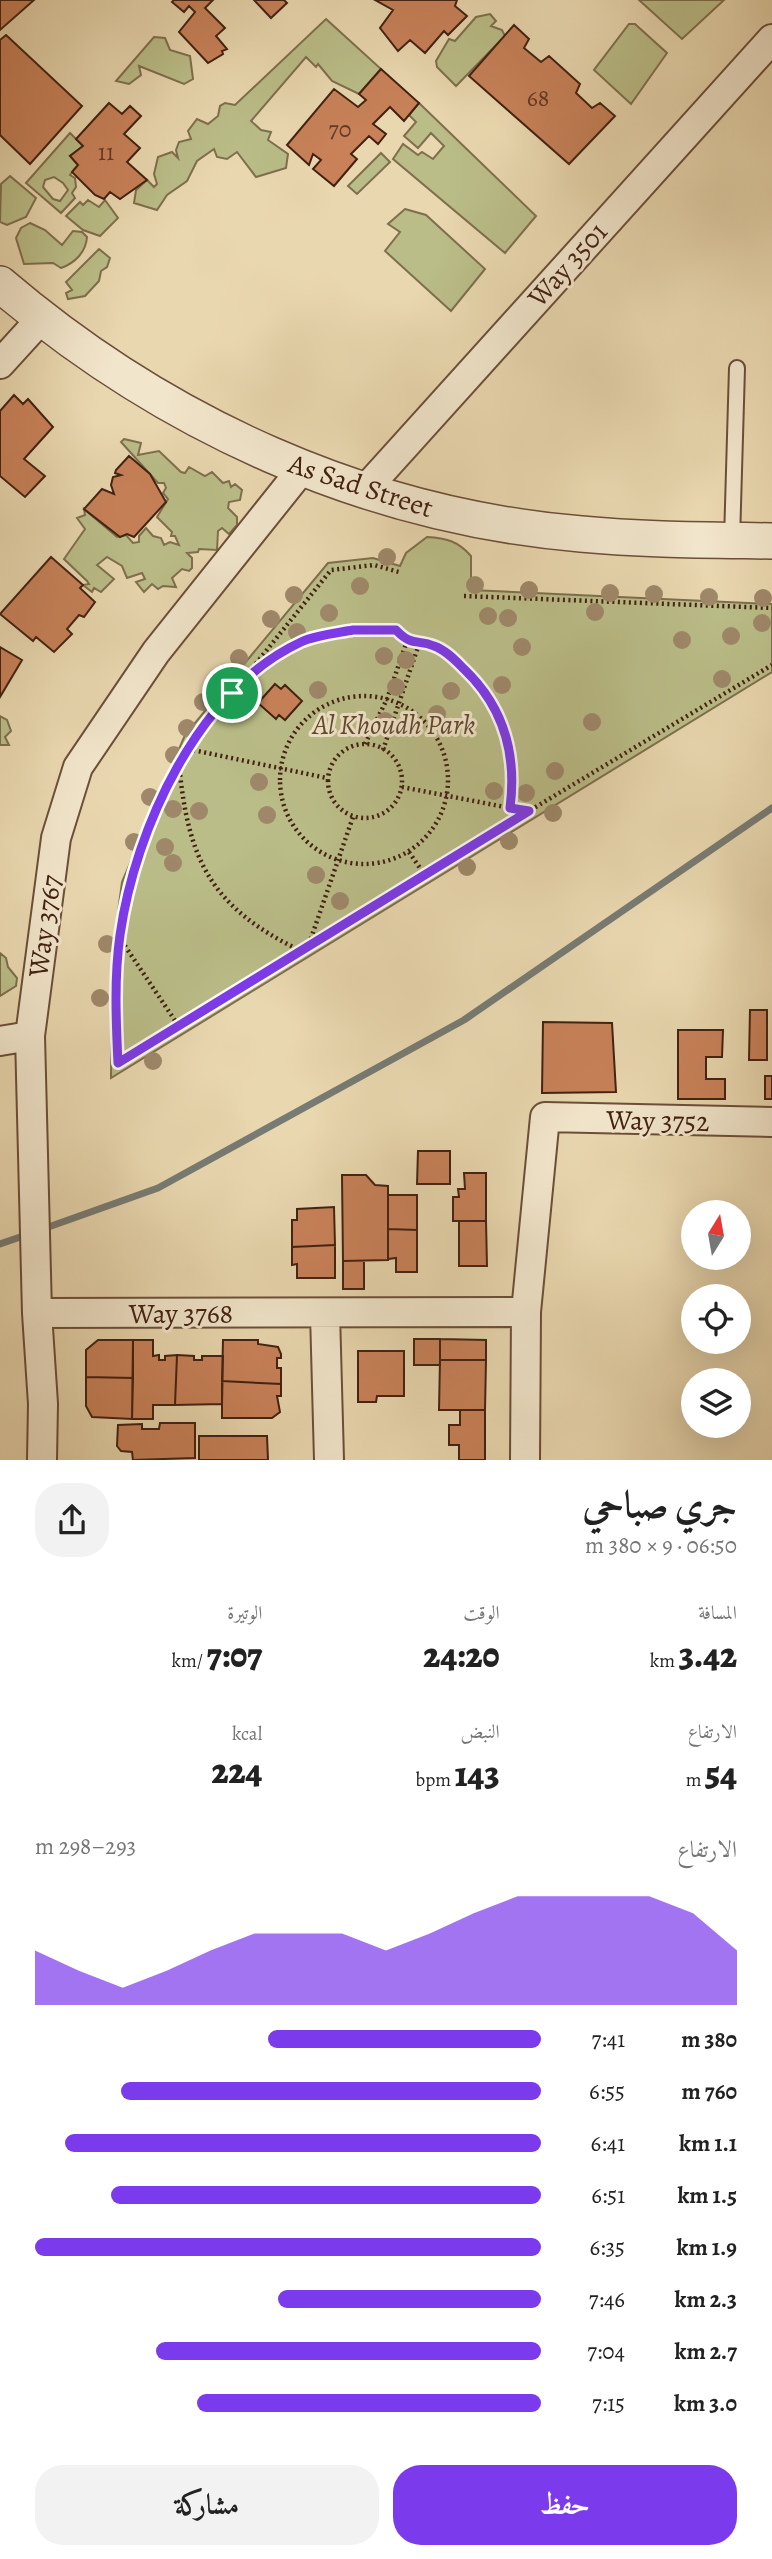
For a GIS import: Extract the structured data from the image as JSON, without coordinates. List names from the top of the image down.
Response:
{
  "streets": {
    "street": [
      "Way 3501",
      "As Sad Street",
      "Way 3767",
      "Way 3752",
      "Way 3768"
    ]
  },
  "crossings": [
    ["Way 3501", "As Sad Street"],
    ["As Sad Street", "Way 3767"],
    ["Way 3767", "Way 3768"],
    ["Way 3752", "Way 3768"]
  ],
  "parks": ["Al Khoudh Park"],
  "house_numbers": ["68", "70", "11"],
  "north": "top",
  "page": {
    "heading": ["جري صباحي", "06:50 · 9 × 380 m"],
    "stats": [
      ["المسافة", "3.42 km"],
      ["الوقت", "24:20"],
      ["الوتيرة", "7:07 /km"],
      ["الارتفاع", "54 m"],
      ["النبض", "143 bpm"],
      ["kcal", "224"]
    ],
    "chart": ["الارتفاع", "293–298 m"],
    "list": [
      {
        "name": "380 m",
        "note": "7:41"
      },
      {
        "name": "760 m",
        "note": "6:55"
      },
      {
        "name": "1.1 km",
        "note": "6:41"
      },
      {
        "name": "1.5 km",
        "note": "6:51"
      },
      {
        "name": "1.9 km",
        "note": "6:35"
      },
      {
        "name": "2.3 km",
        "note": "7:46"
      },
      {
        "name": "2.7 km",
        "note": "7:04"
      },
      {
        "name": "3.0 km",
        "note": "7:15"
      }
    ],
    "buttons": ["حفظ", "مشاركة"]
  }
}
